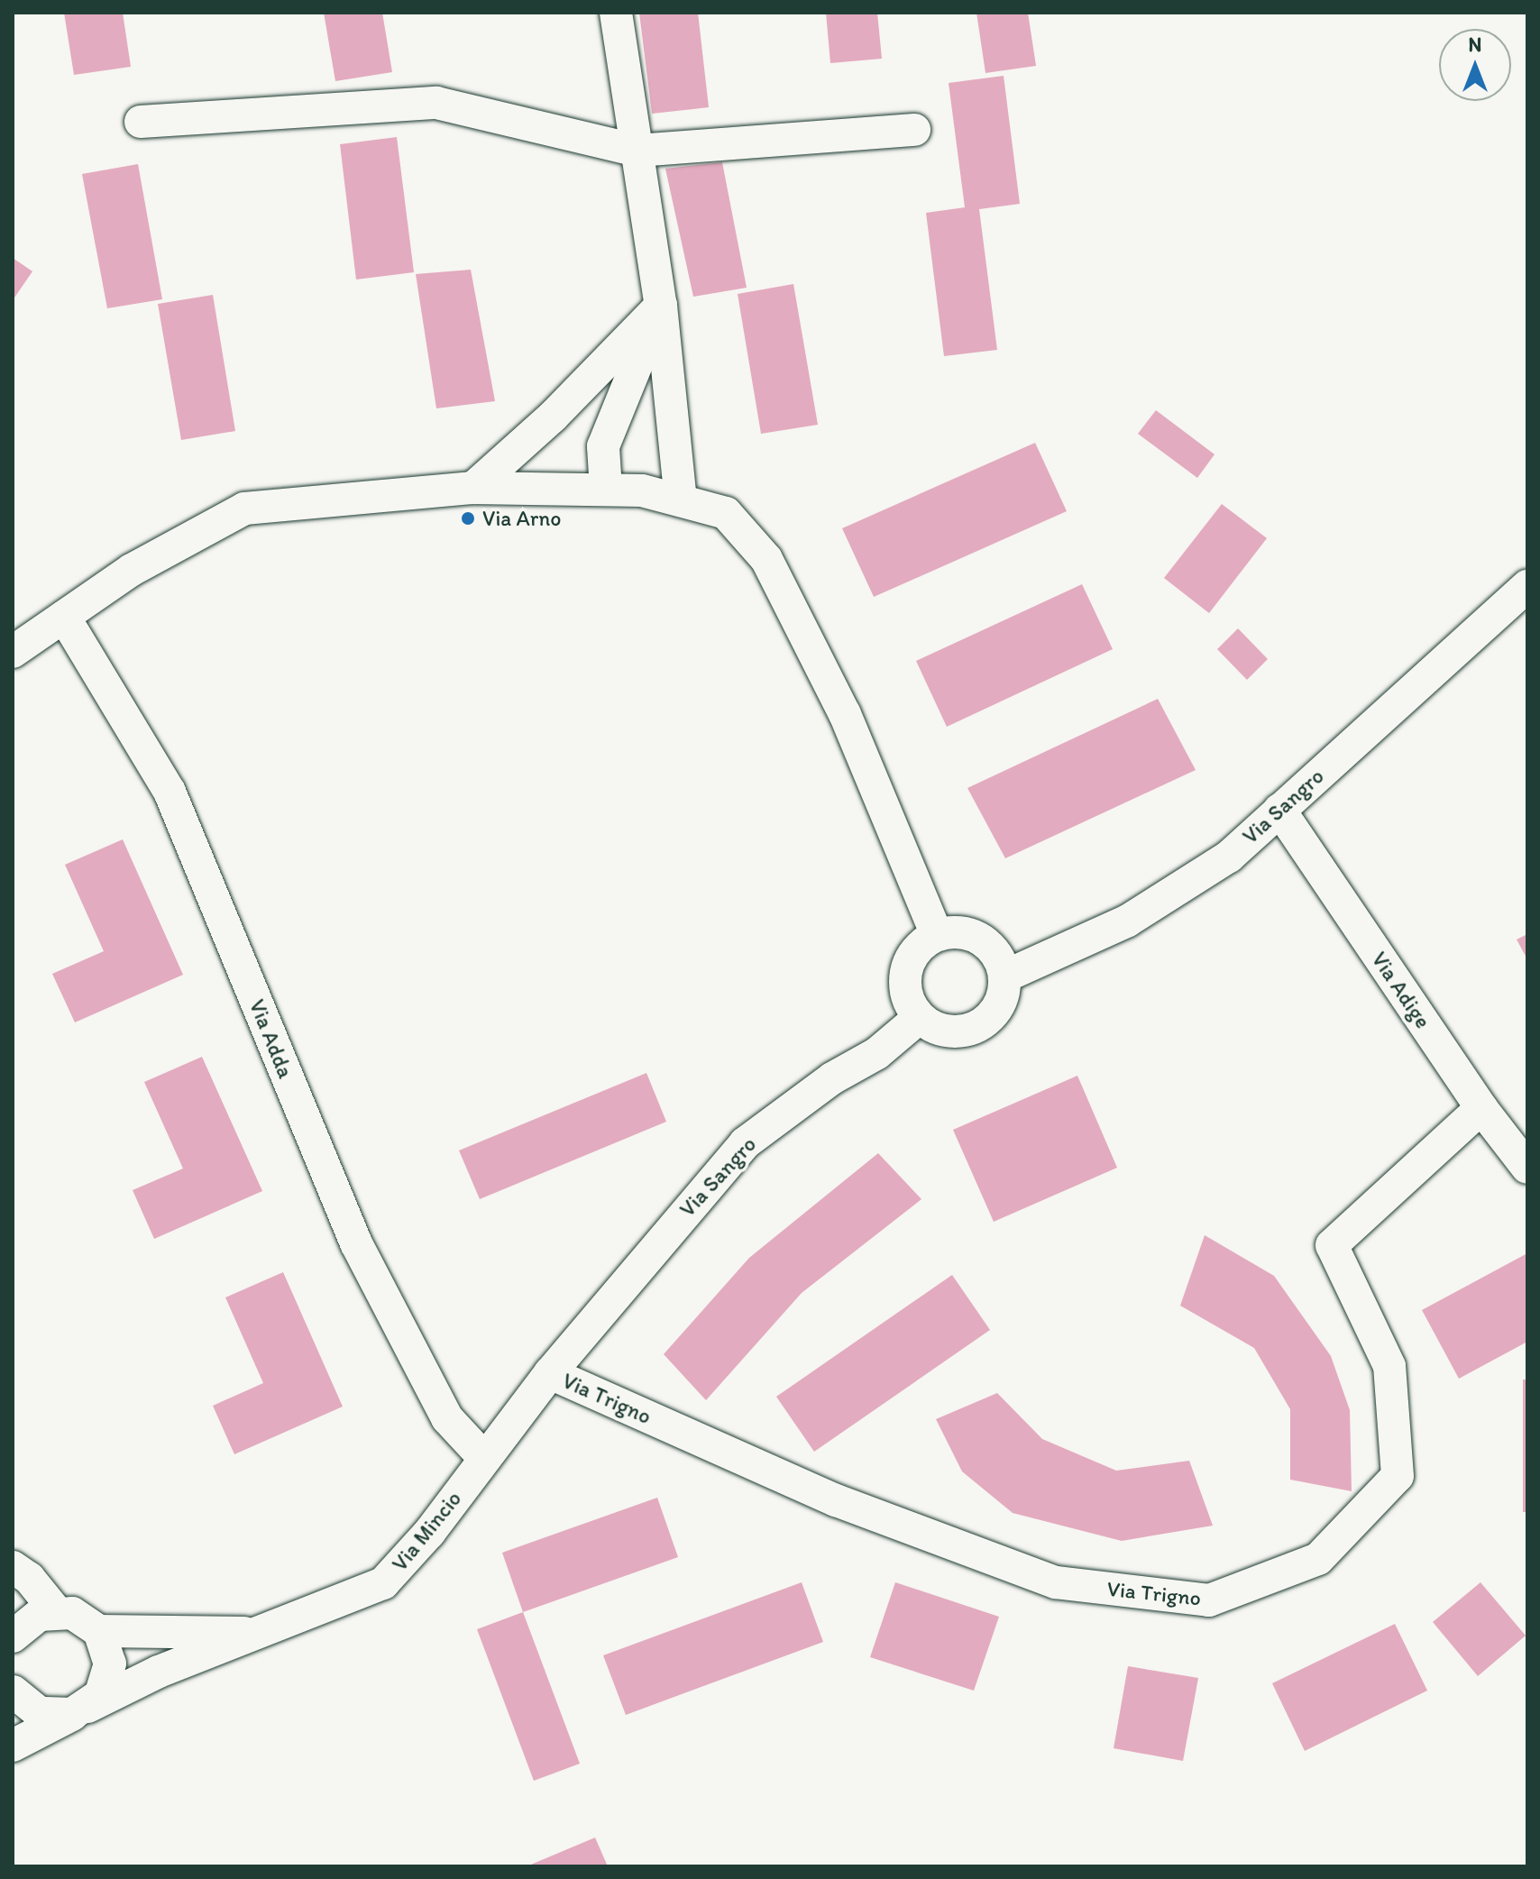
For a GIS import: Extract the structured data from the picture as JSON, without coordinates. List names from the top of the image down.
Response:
{
  "streets": {
    "street": [
      "Via Sangro",
      "Via Adige",
      "Via Adda",
      "Via Trigno",
      "Via Mincio"
    ]
  },
  "crossings": [
    ["Via Sangro", "Via Adige"],
    ["Via Sangro", "Via Trigno"],
    ["Via Sangro", "Via Mincio"],
    ["Via Adige", "Via Trigno"],
    ["Via Adda", "Via Mincio"],
    ["Via Trigno", "Via Mincio"]
  ],
  "places": ["Via Arno"],
  "north": "top"
}
